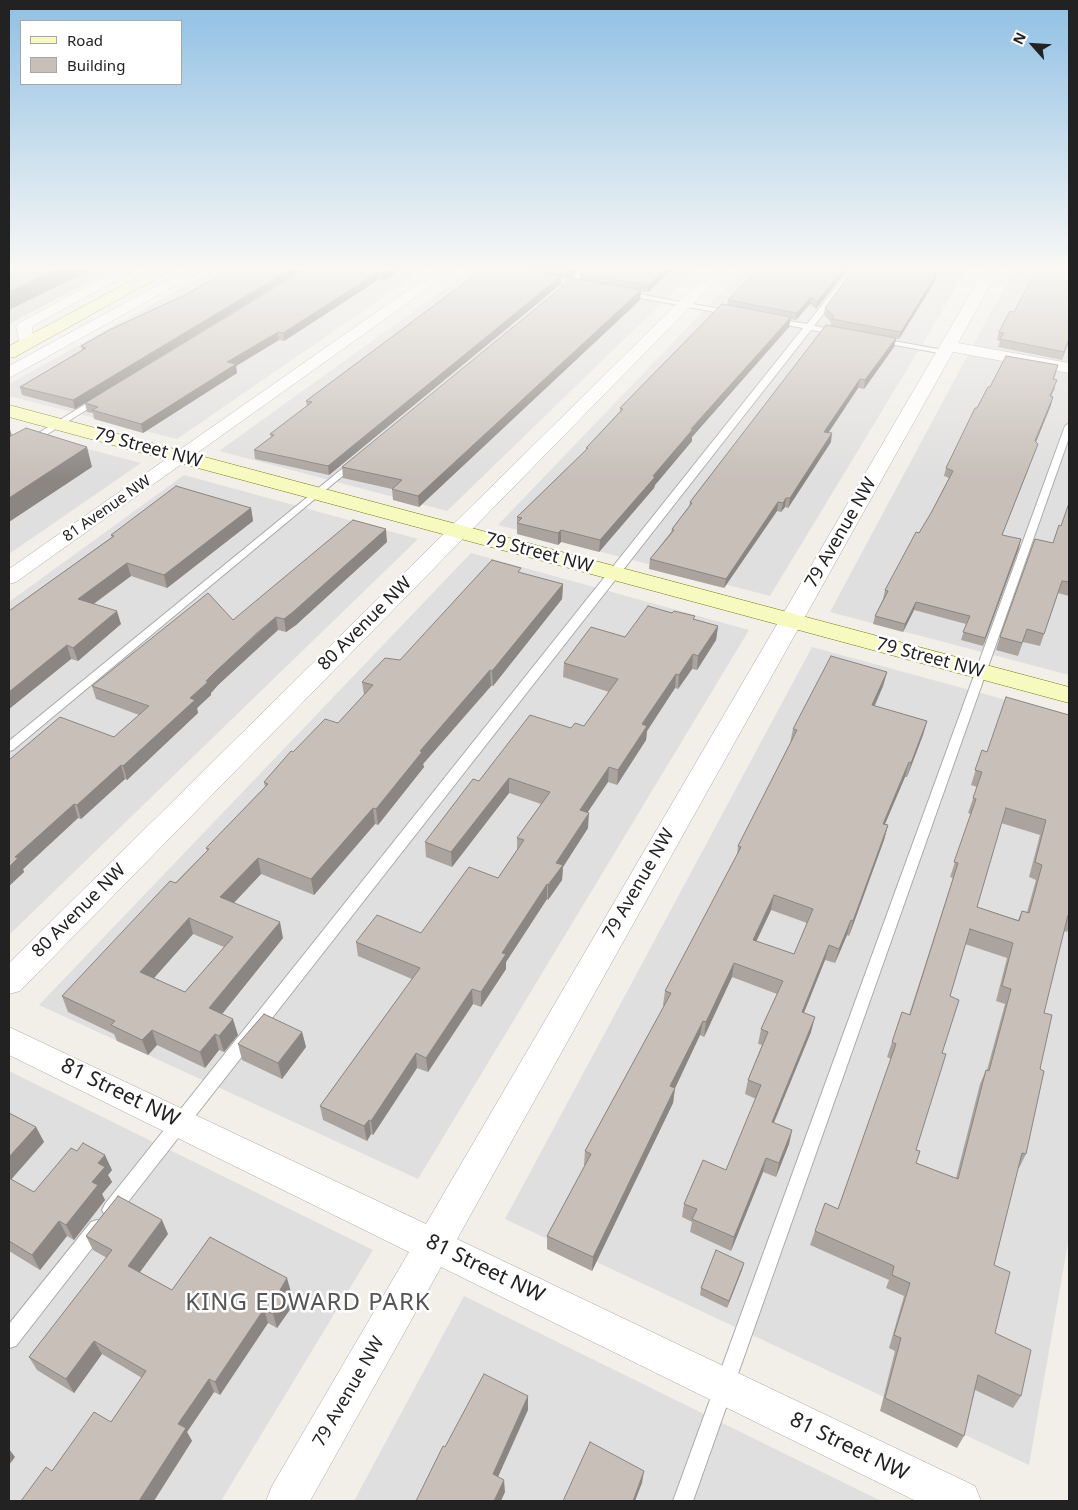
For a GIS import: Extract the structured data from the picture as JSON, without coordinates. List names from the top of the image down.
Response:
{
  "streets": {
    "street": [
      "79 Street NW",
      "81 Avenue NW",
      "79 Avenue NW",
      "80 Avenue NW",
      "81 Street NW"
    ]
  },
  "crossings": [
    ["79 Street NW", "81 Avenue NW"],
    ["79 Street NW", "79 Avenue NW"],
    ["79 Street NW", "80 Avenue NW"],
    ["79 Avenue NW", "81 Street NW"]
  ],
  "districts": ["KING EDWARD PARK"],
  "legend": ["Road", "Building"],
  "north": "top left"
}
